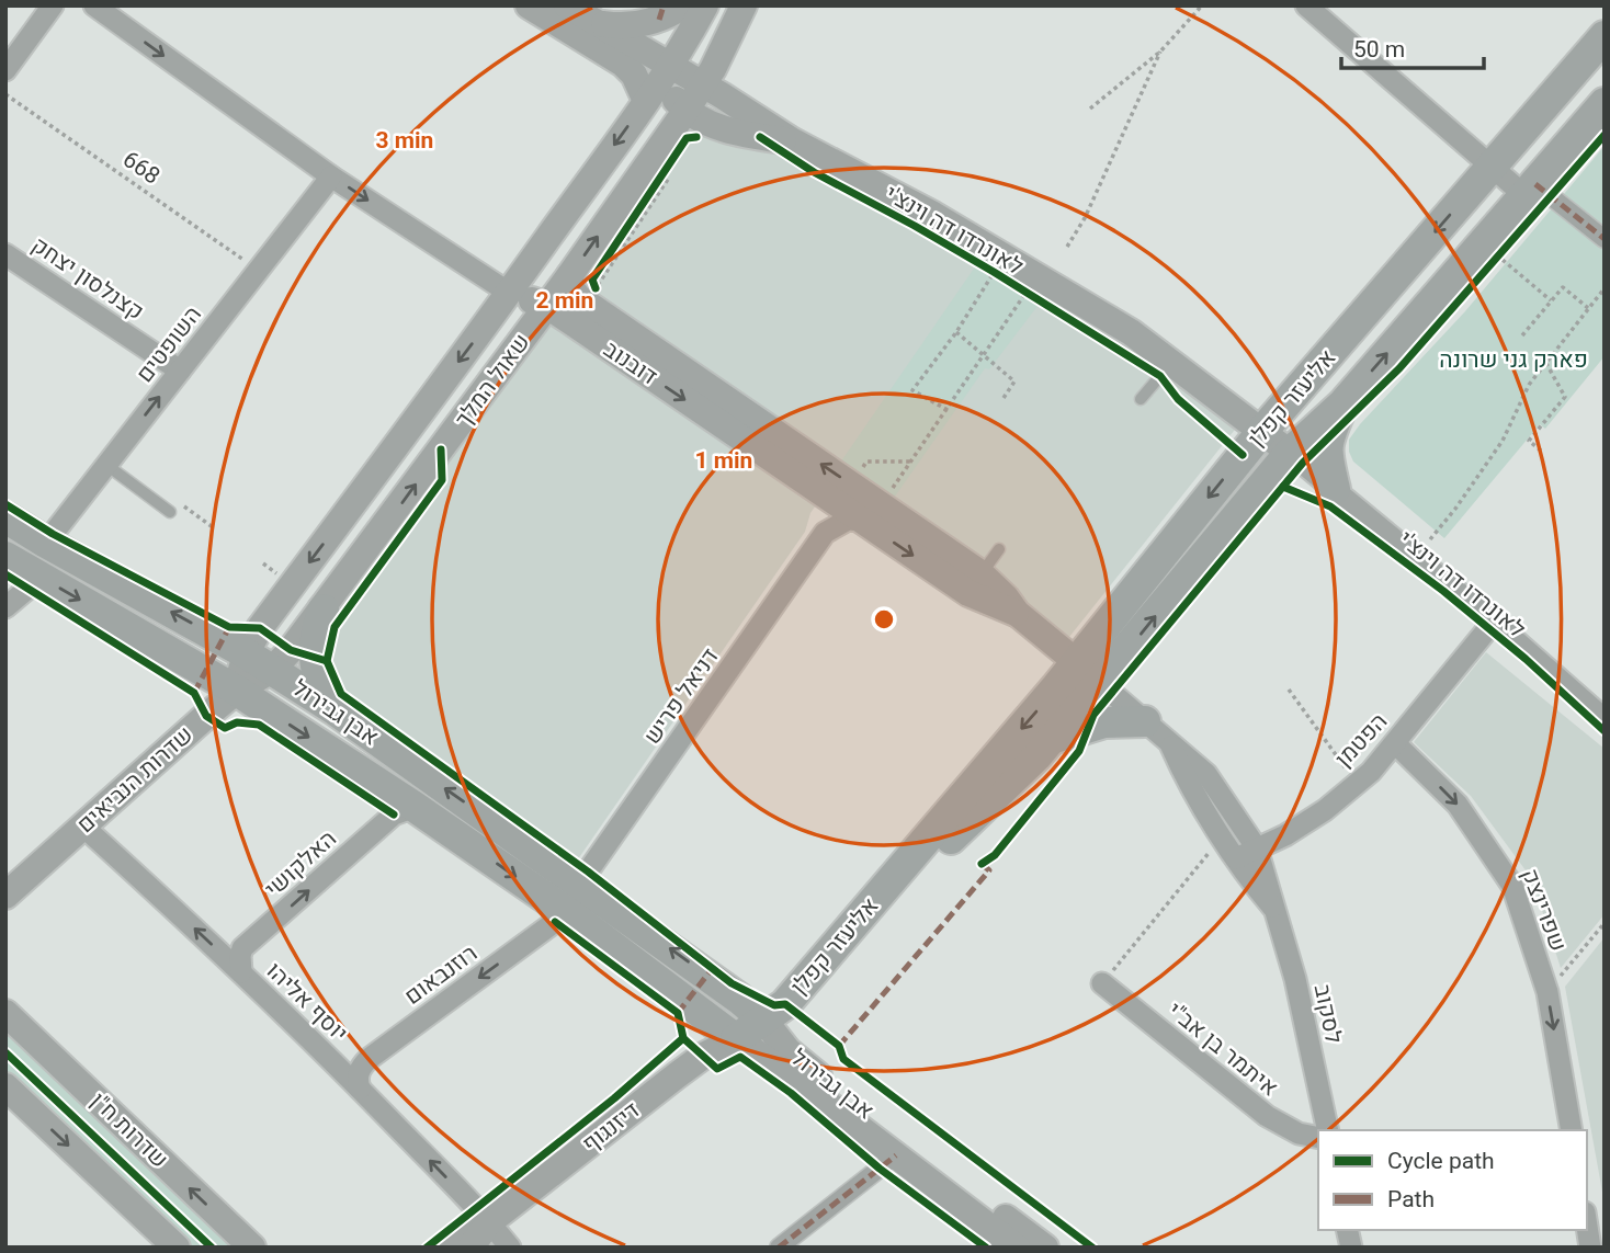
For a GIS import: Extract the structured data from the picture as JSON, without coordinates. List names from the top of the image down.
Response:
{
  "streets": {
    "main road": ["אליעזר קפלן", "אבן גבירול"],
    "street": [
      "לאונרדו דה וינצ'י",
      "קצנלסון יצחק",
      "השופטים",
      "דובנוב",
      "שאול המלך",
      "דניאל פריש",
      "הפטמן",
      "שדרות הנביאים",
      "האלקושי",
      "שפרינצק",
      "רוזנבאום",
      "יוסף אליהו",
      "לסקוב",
      "איתמר בן אב\"י",
      "דיזנגוף",
      "שדרות ח\"ן"
    ],
    "path": ["668"]
  },
  "crossings": [
    ["668", "השופטים"],
    ["לאונרדו דה וינצ'י", "שאול המלך"],
    ["לאונרדו דה וינצ'י", "אליעזר קפלן"],
    ["לאונרדו דה וינצ'י", "הפטמן"],
    ["קצנלסון יצחק", "השופטים"],
    ["השופטים", "דובנוב"],
    ["השופטים", "אבן גבירול"],
    ["דובנוב", "שאול המלך"],
    ["דובנוב", "אליעזר קפלן"],
    ["דובנוב", "לסקוב"],
    ["שאול המלך", "אבן גבירול"],
    ["שאול המלך", "שדרות הנביאים"],
    ["אליעזר קפלן", "אבן גבירול"],
    ["אליעזר קפלן", "לסקוב"],
    ["אליעזר קפלן", "דיזנגוף"],
    ["דניאל פריש", "אבן גבירול"],
    ["דניאל פריש", "רוזנבאום"],
    ["אבן גבירול", "שדרות הנביאים"],
    ["אבן גבירול", "האלקושי"],
    ["אבן גבירול", "רוזנבאום"],
    ["אבן גבירול", "דיזנגוף"],
    ["הפטמן", "שפרינצק"],
    ["הפטמן", "לסקוב"],
    ["שדרות הנביאים", "יוסף אליהו"],
    ["האלקושי", "יוסף אליהו"],
    ["רוזנבאום", "יוסף אליהו"],
    ["יוסף אליהו", "דיזנגוף"]
  ],
  "one_way": [
    "האלקושי",
    "שפרינצק",
    "רוזנבאום",
    "יוסף אליהו"
  ],
  "parks": ["פארק גני שרונה"],
  "legend": ["Cycle path", "Path"],
  "scale_bar": "50 m",
  "rings": ["3 min", "2 min", "1 min"]
}
